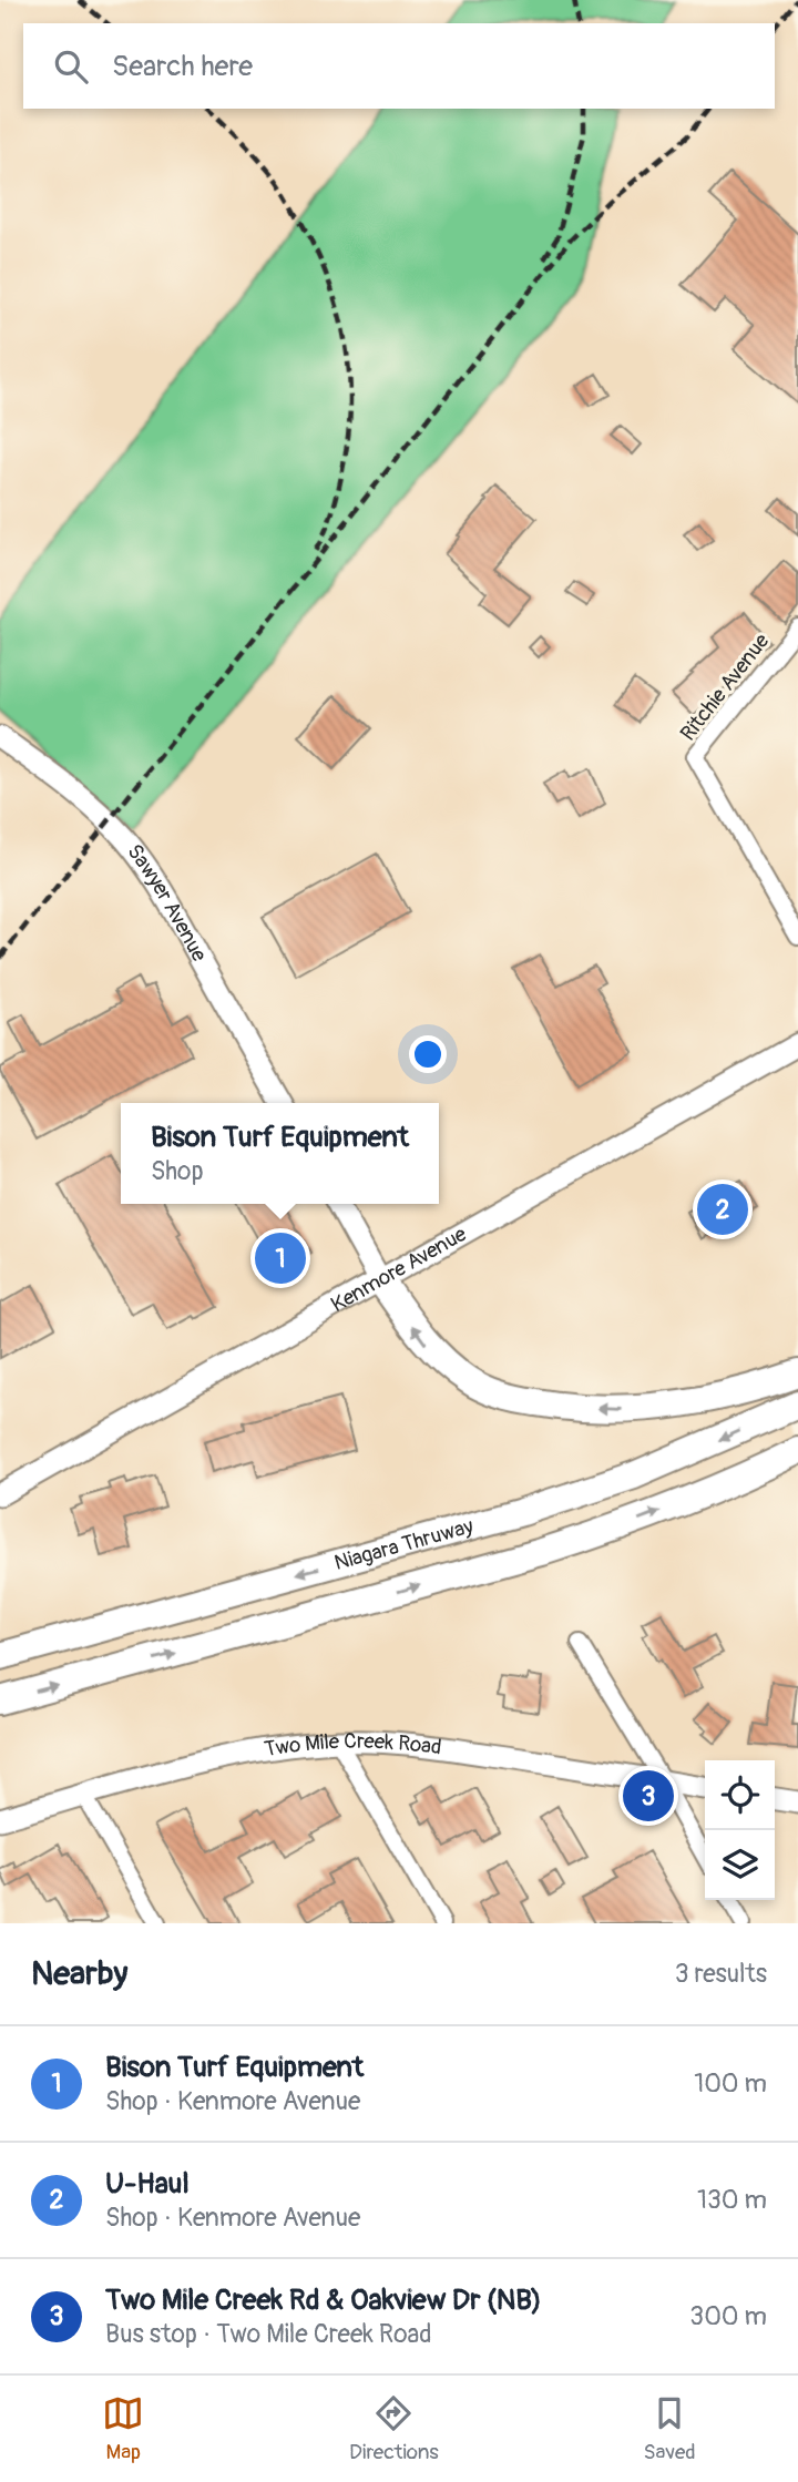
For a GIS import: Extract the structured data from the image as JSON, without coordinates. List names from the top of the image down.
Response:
{
  "streets": {
    "highway": ["Niagara Thruway"],
    "street": [
      "Ritchie Avenue",
      "Sawyer Avenue",
      "Kenmore Avenue",
      "Two Mile Creek Road"
    ]
  },
  "page": {
    "search": "Search here",
    "popup": ["Bison Turf Equipment", "Shop"],
    "pins": ["2", "1", "3"],
    "heading": ["Nearby", "3 results"],
    "list": [
      {
        "mark": "1",
        "name": "Bison Turf Equipment",
        "note": "Shop · Kenmore Avenue",
        "value": "100 m"
      },
      {
        "mark": "2",
        "name": "U-Haul",
        "note": "Shop · Kenmore Avenue",
        "value": "130 m"
      },
      {
        "mark": "3",
        "name": "Two Mile Creek Rd & Oakview Dr (NB)",
        "note": "Bus stop · Two Mile Creek Road",
        "value": "300 m"
      }
    ],
    "nav": ["Map", "Directions", "Saved"]
  }
}
